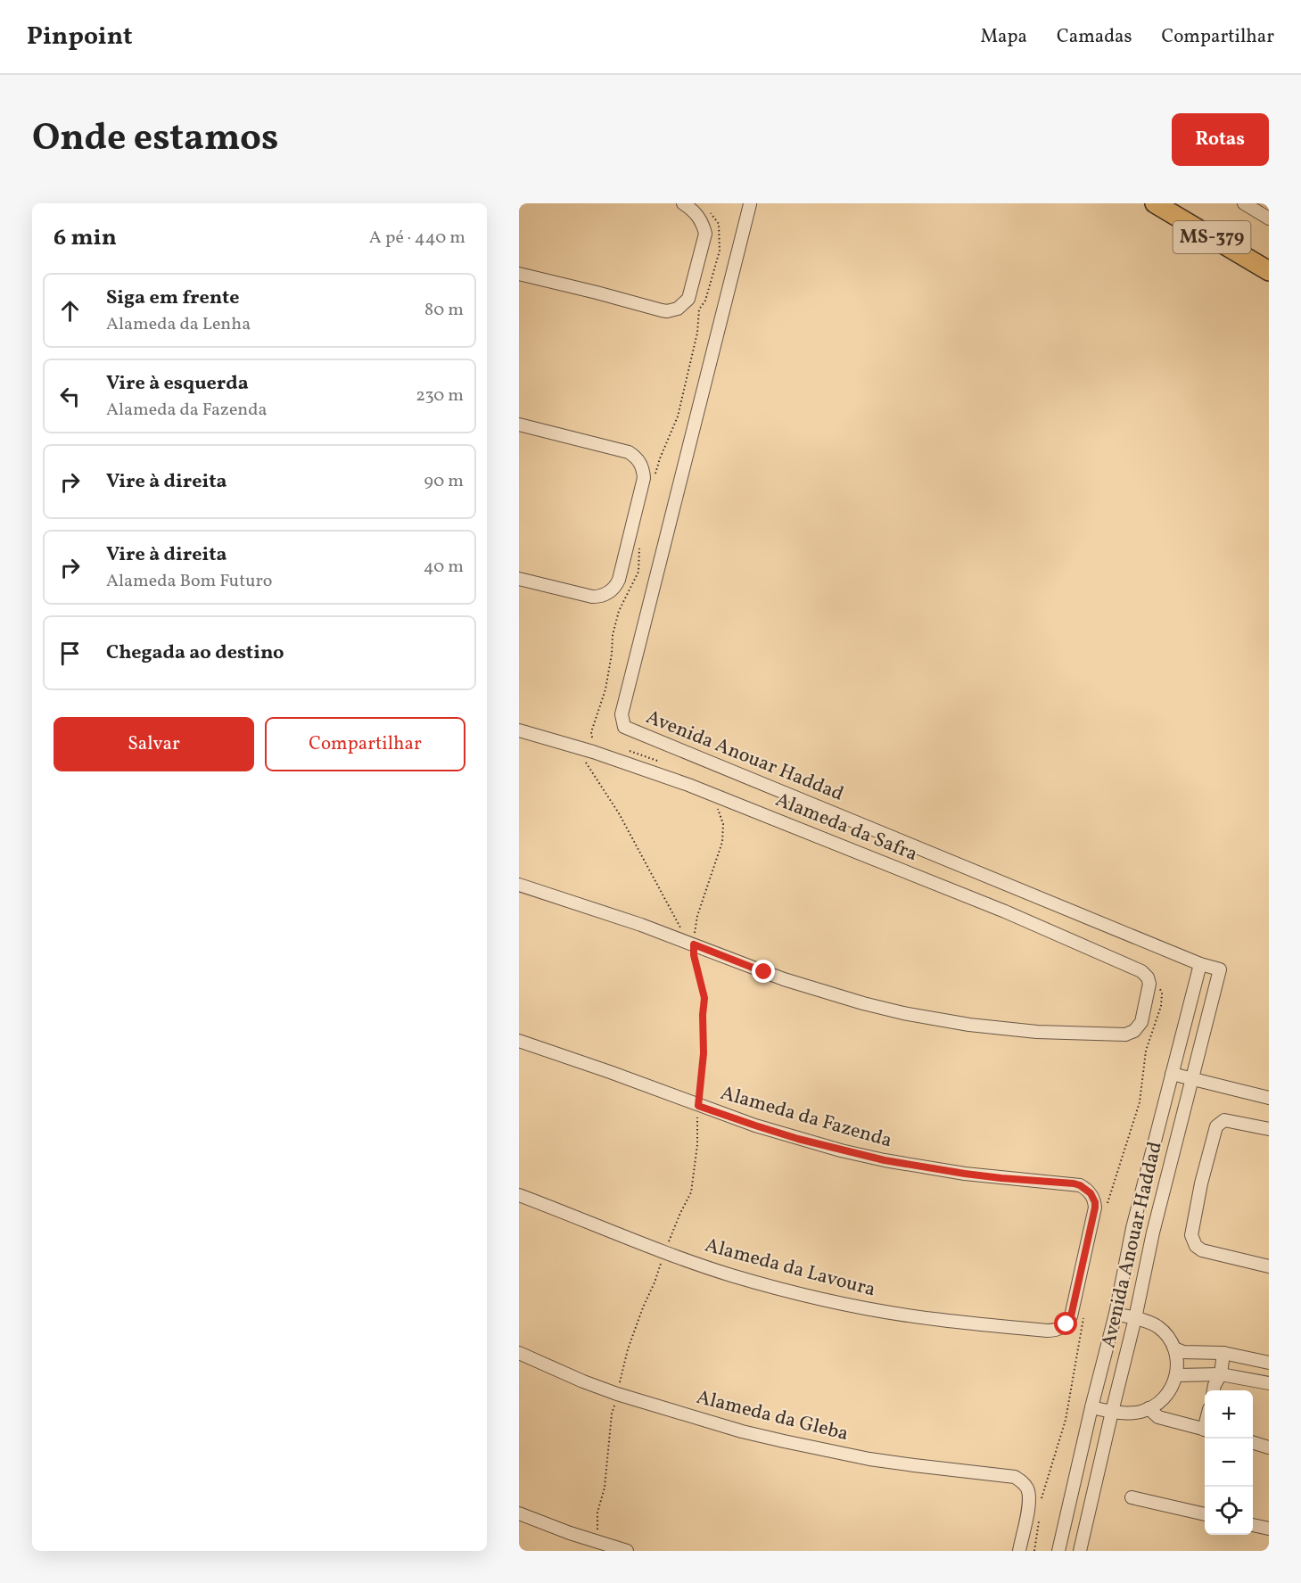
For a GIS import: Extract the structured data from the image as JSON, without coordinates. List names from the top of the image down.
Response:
{
  "streets": {
    "main road": ["MS-379"],
    "street": [
      "Avenida Anouar Haddad",
      "Alameda da Safra",
      "Alameda da Fazenda",
      "Alameda da Lavoura",
      "Alameda da Gleba"
    ]
  },
  "crossings": [
    ["Alameda da Fazenda", "Alameda da Lavoura"]
  ],
  "page": {
    "header": "Pinpoint",
    "nav": ["Mapa", "Camadas", "Compartilhar"],
    "title": "Onde estamos",
    "buttons": [
      "Rotas",
      ["Salvar", "Compartilhar"]
    ],
    "heading": ["6 min", "A pé · 440 m"],
    "list": [
      ["Siga em frente", "Alameda da Lenha", "80 m"],
      ["Vire à esquerda", "Alameda da Fazenda", "230 m"],
      ["Vire à direita", "90 m"],
      ["Vire à direita", "Alameda Bom Futuro", "40 m"],
      "Chegada ao destino"
    ],
    "map_buttons": ["+", "−"]
  }
}
